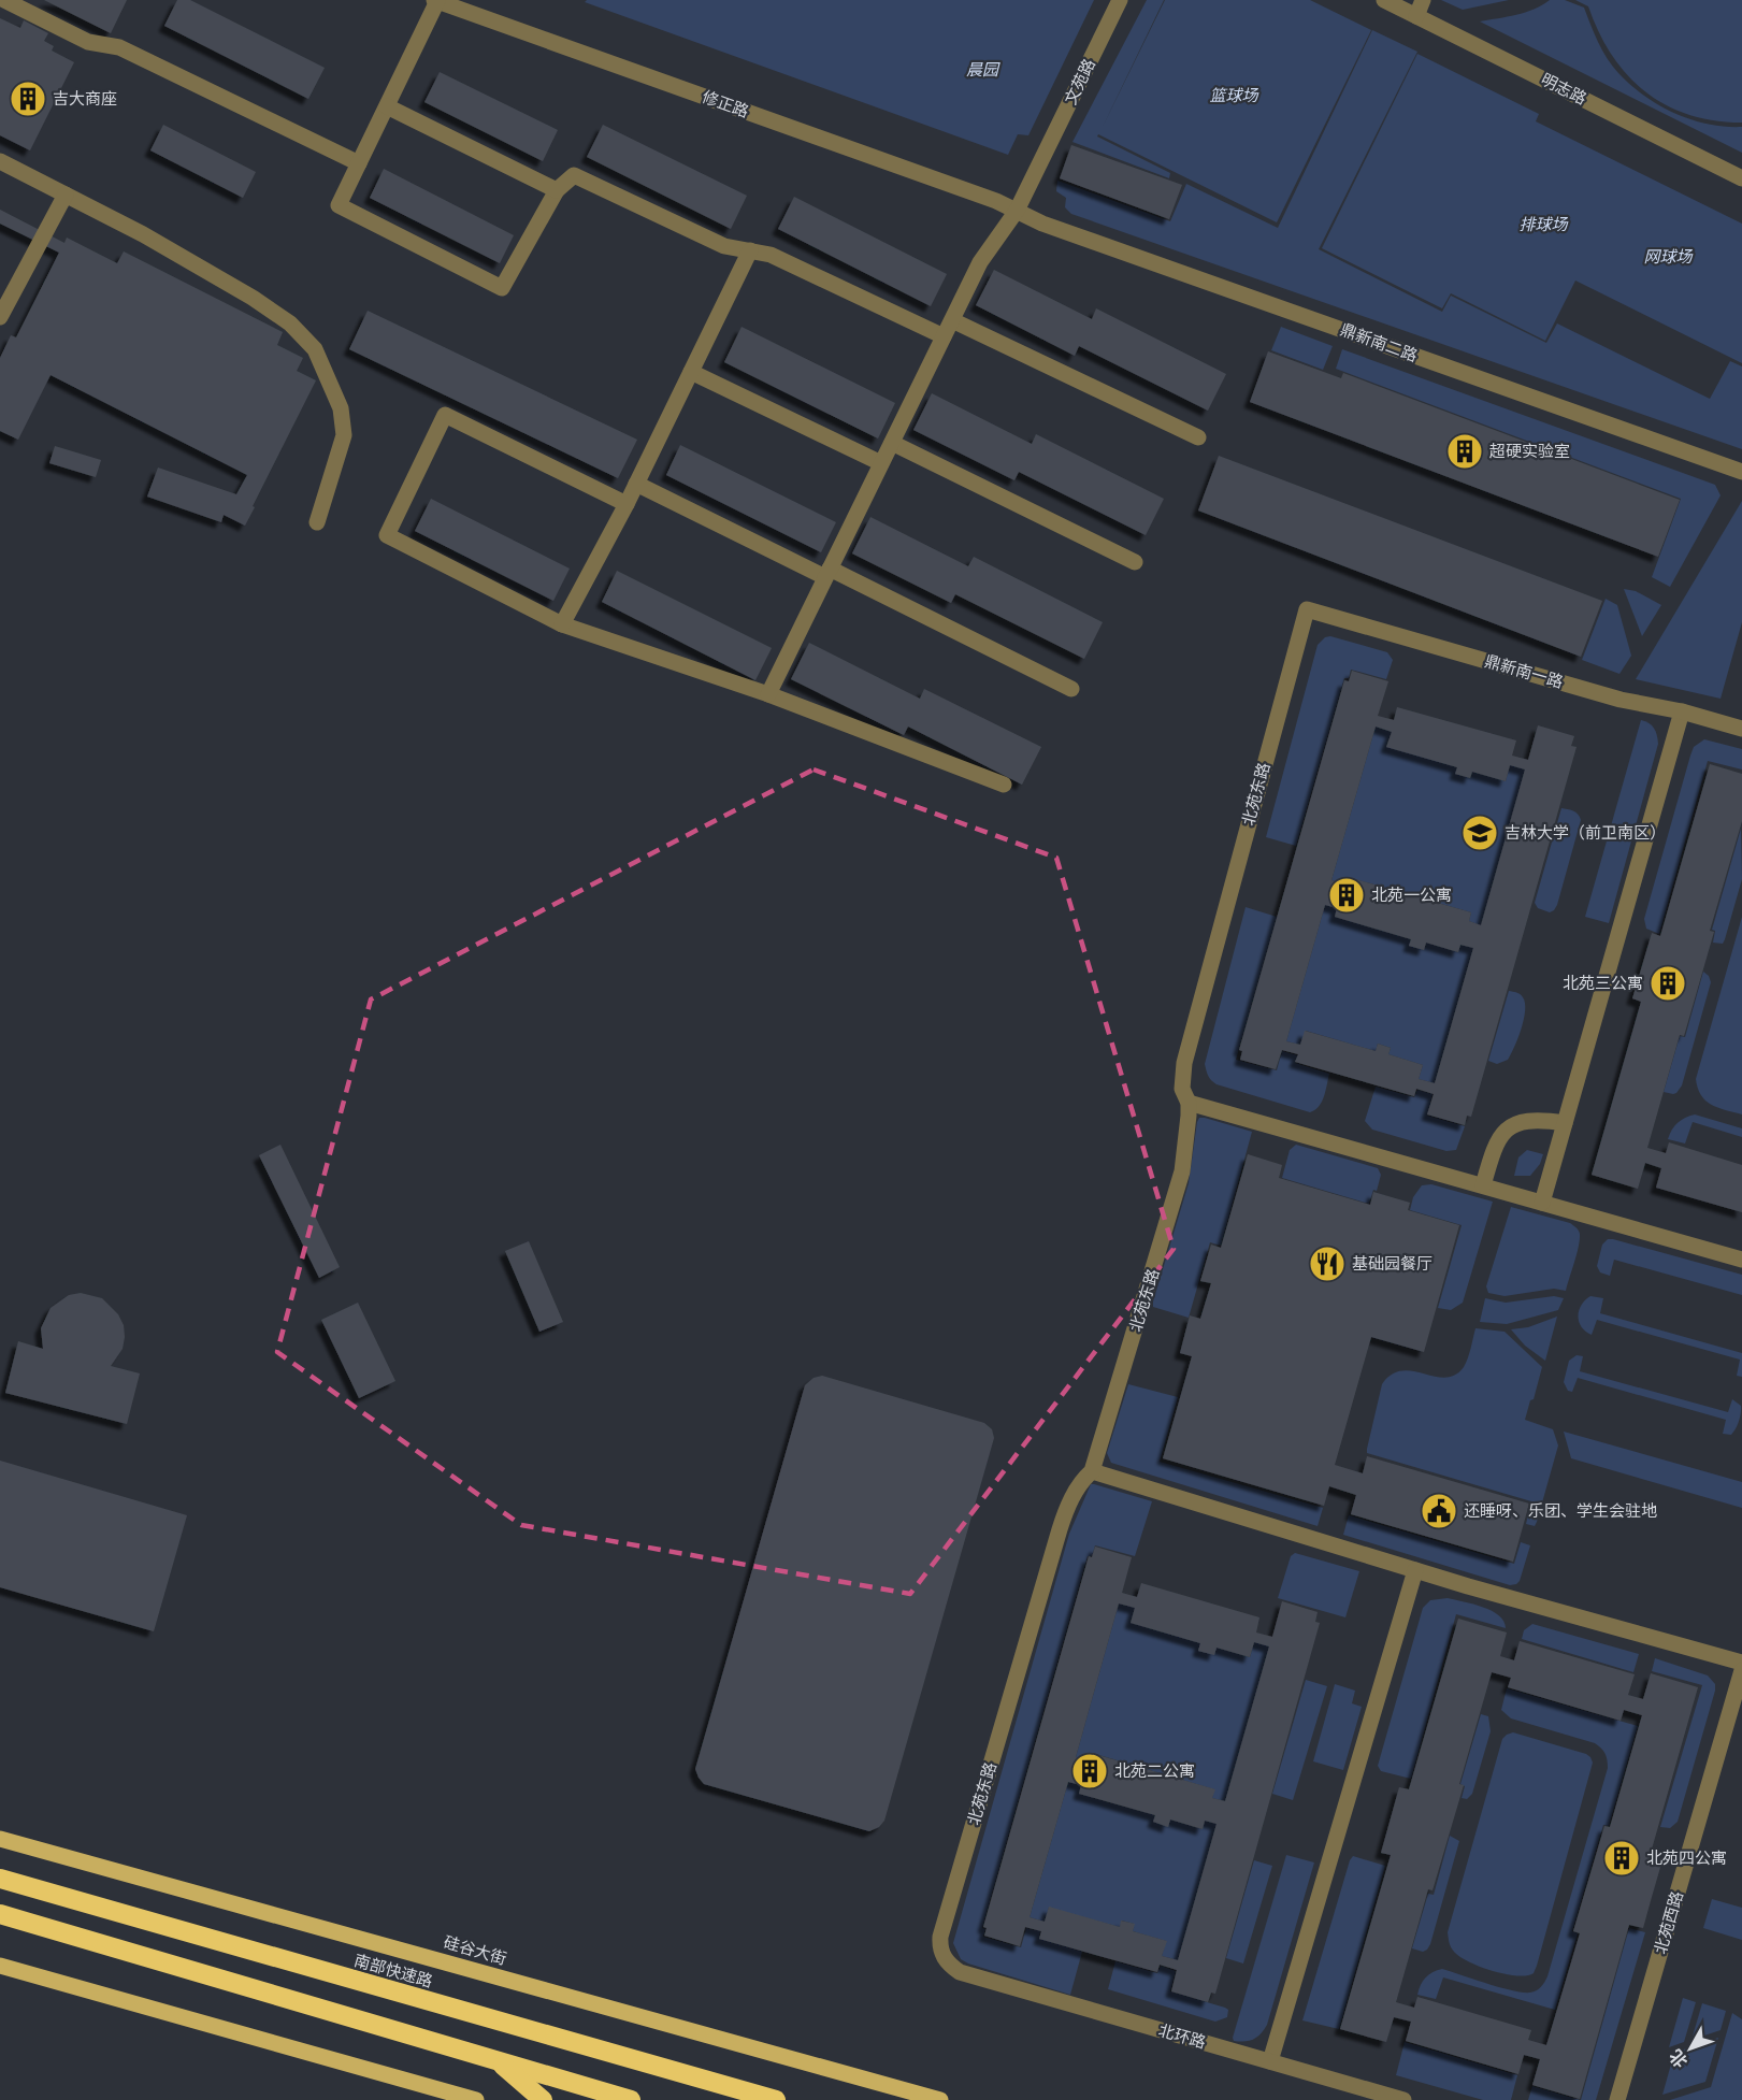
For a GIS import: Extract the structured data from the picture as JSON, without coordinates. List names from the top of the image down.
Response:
{
  "streets": {
    "highway": ["南部快速路"],
    "main road": ["硅谷大街"],
    "street": [
      "文苑路",
      "明志路",
      "修正路",
      "鼎新南二路",
      "鼎新南一路",
      "北苑东路",
      "北苑西路",
      "北环路"
    ]
  },
  "crossings": [
    ["文苑路", "修正路"],
    ["文苑路", "鼎新南二路"],
    ["修正路", "鼎新南二路"],
    ["鼎新南一路", "北苑东路"],
    ["北苑东路", "北环路"]
  ],
  "parks": [
    "晨园",
    "篮球场",
    "排球场",
    "网球场"
  ],
  "places": {
    "building": [
      "吉大商座",
      "超硬实验室",
      "北苑一公寓",
      "北苑三公寓",
      "北苑二公寓",
      "北苑四公寓"
    ],
    "school or university": ["吉林大学（前卫南区）"],
    "restaurant": ["基础园餐厅"],
    "public building": ["还睡呀、乐团、学生会驻地"]
  },
  "north": "bottom left"
}
